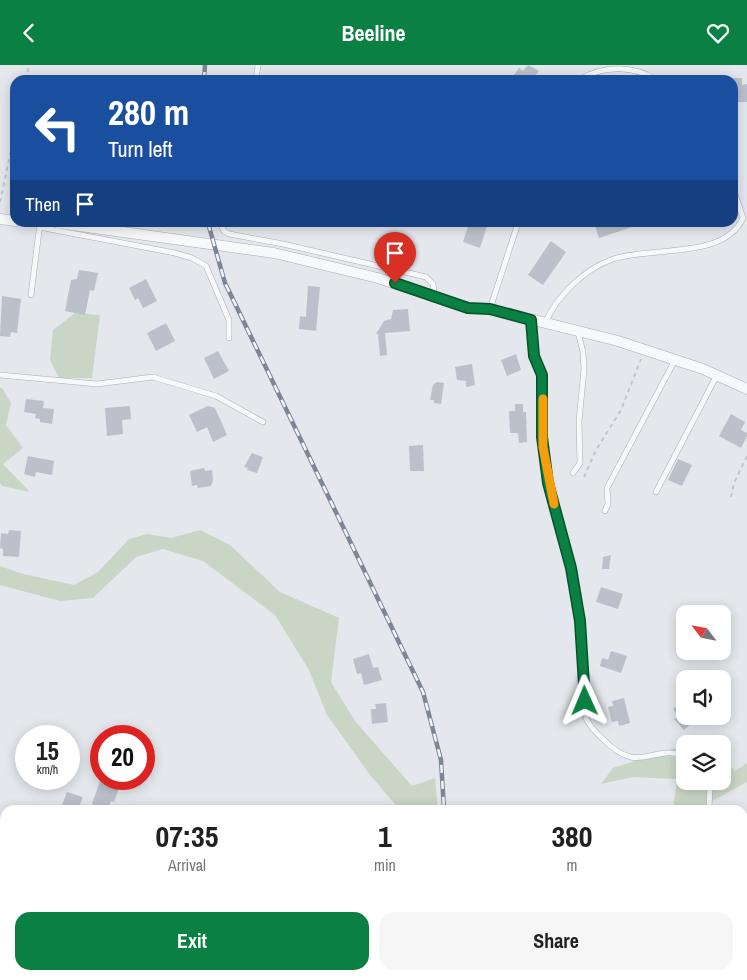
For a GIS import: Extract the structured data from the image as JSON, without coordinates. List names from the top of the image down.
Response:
{
  "north": "top left",
  "page": {
    "header": "Beeline",
    "turn": ["280 m", "Turn left"],
    "then": "Then",
    "speed": "15 km/h",
    "limit": "20",
    "eta": [
      "07:35",
      "Arrival",
      "1",
      "min",
      "380",
      "m"
    ],
    "buttons": ["Exit", "Share"]
  }
}
